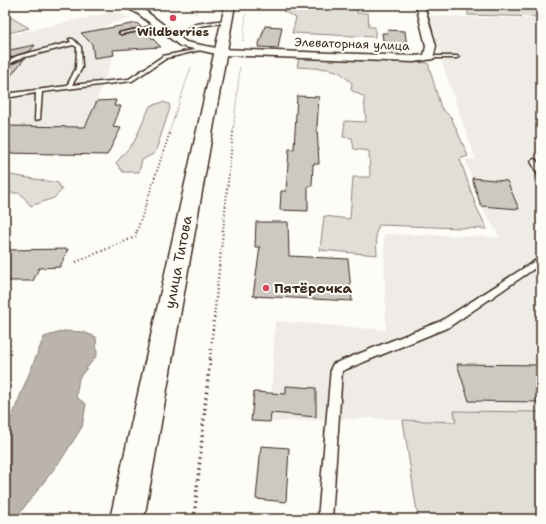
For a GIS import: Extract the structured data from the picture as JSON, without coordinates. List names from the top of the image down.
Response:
{
  "streets": {
    "main road": ["улица Титова"],
    "street": ["Элеваторная улица"]
  },
  "crossings": [
    ["Элеваторная улица", "улица Титова"]
  ],
  "places": ["Wildberries", "Пятёрочка"]
}
